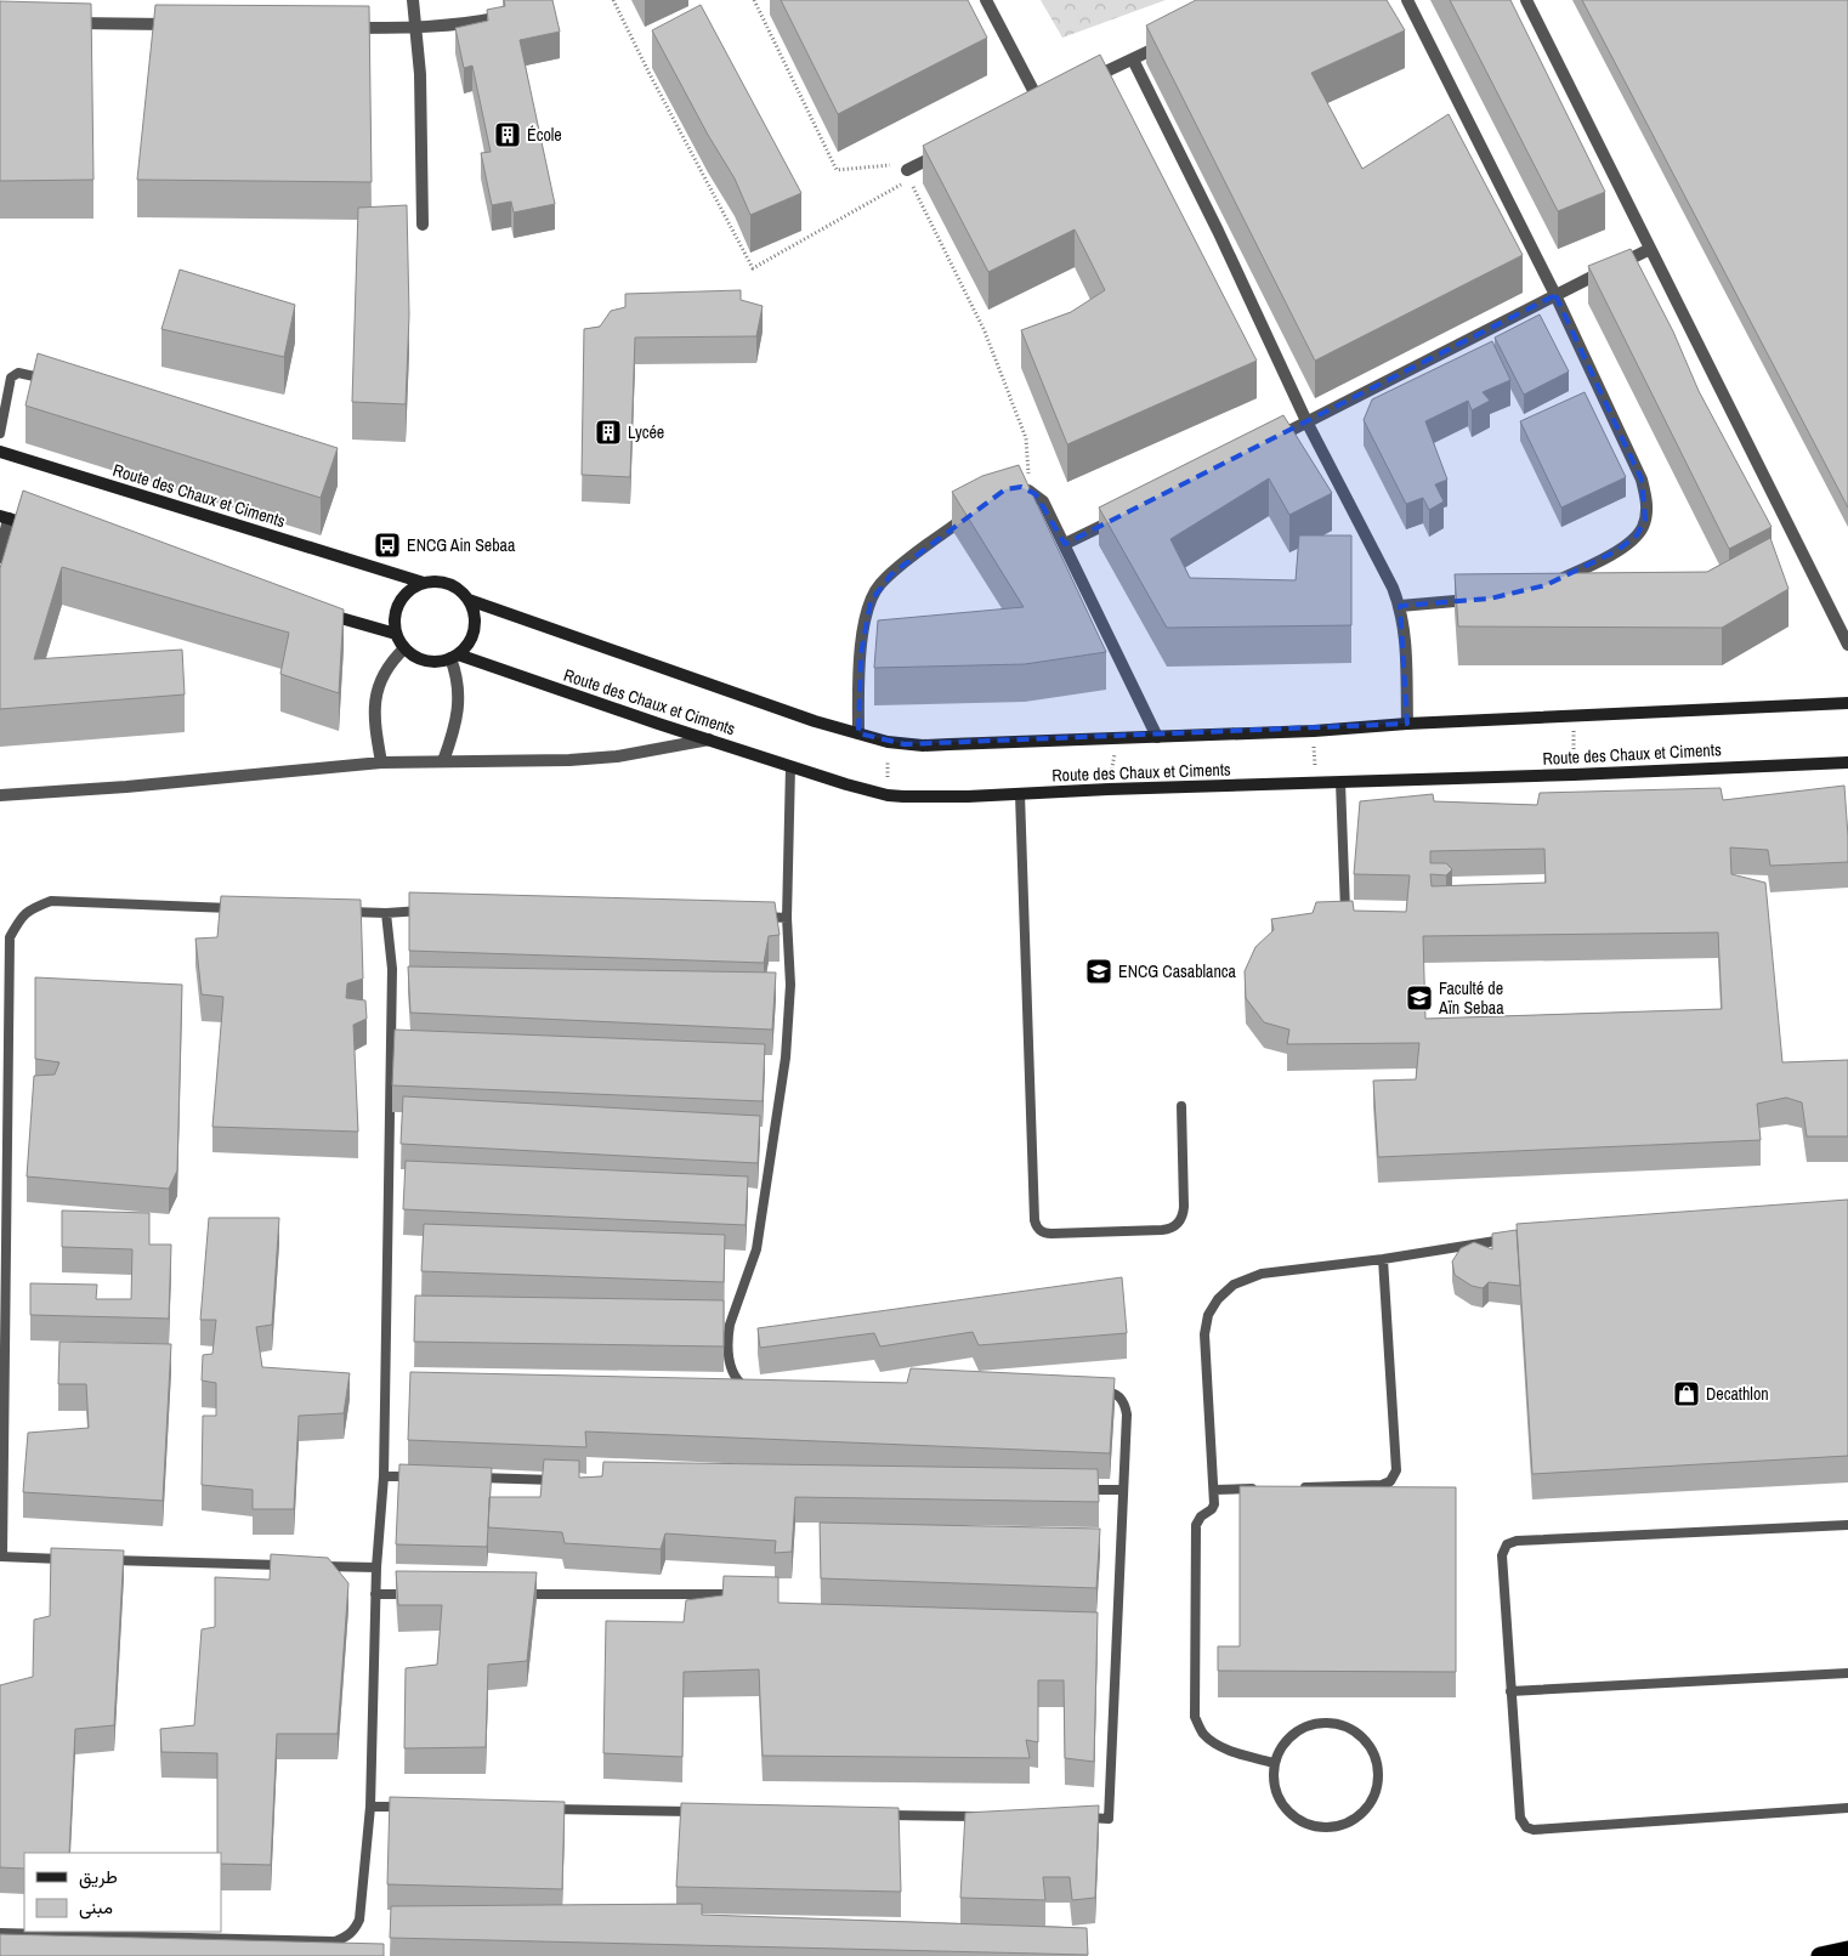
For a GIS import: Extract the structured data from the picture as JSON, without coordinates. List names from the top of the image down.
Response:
{
  "streets": {
    "street": ["Route des Chaux et Ciments"]
  },
  "places": {
    "building": ["École", "Lycée"],
    "bus stop": ["ENCG Ain Sebaa"],
    "school or university": ["ENCG Casablanca", "Faculté de Aïn Sebaa"],
    "shop": ["Decathlon"]
  },
  "legend": ["طريق", "مبنى"]
}
